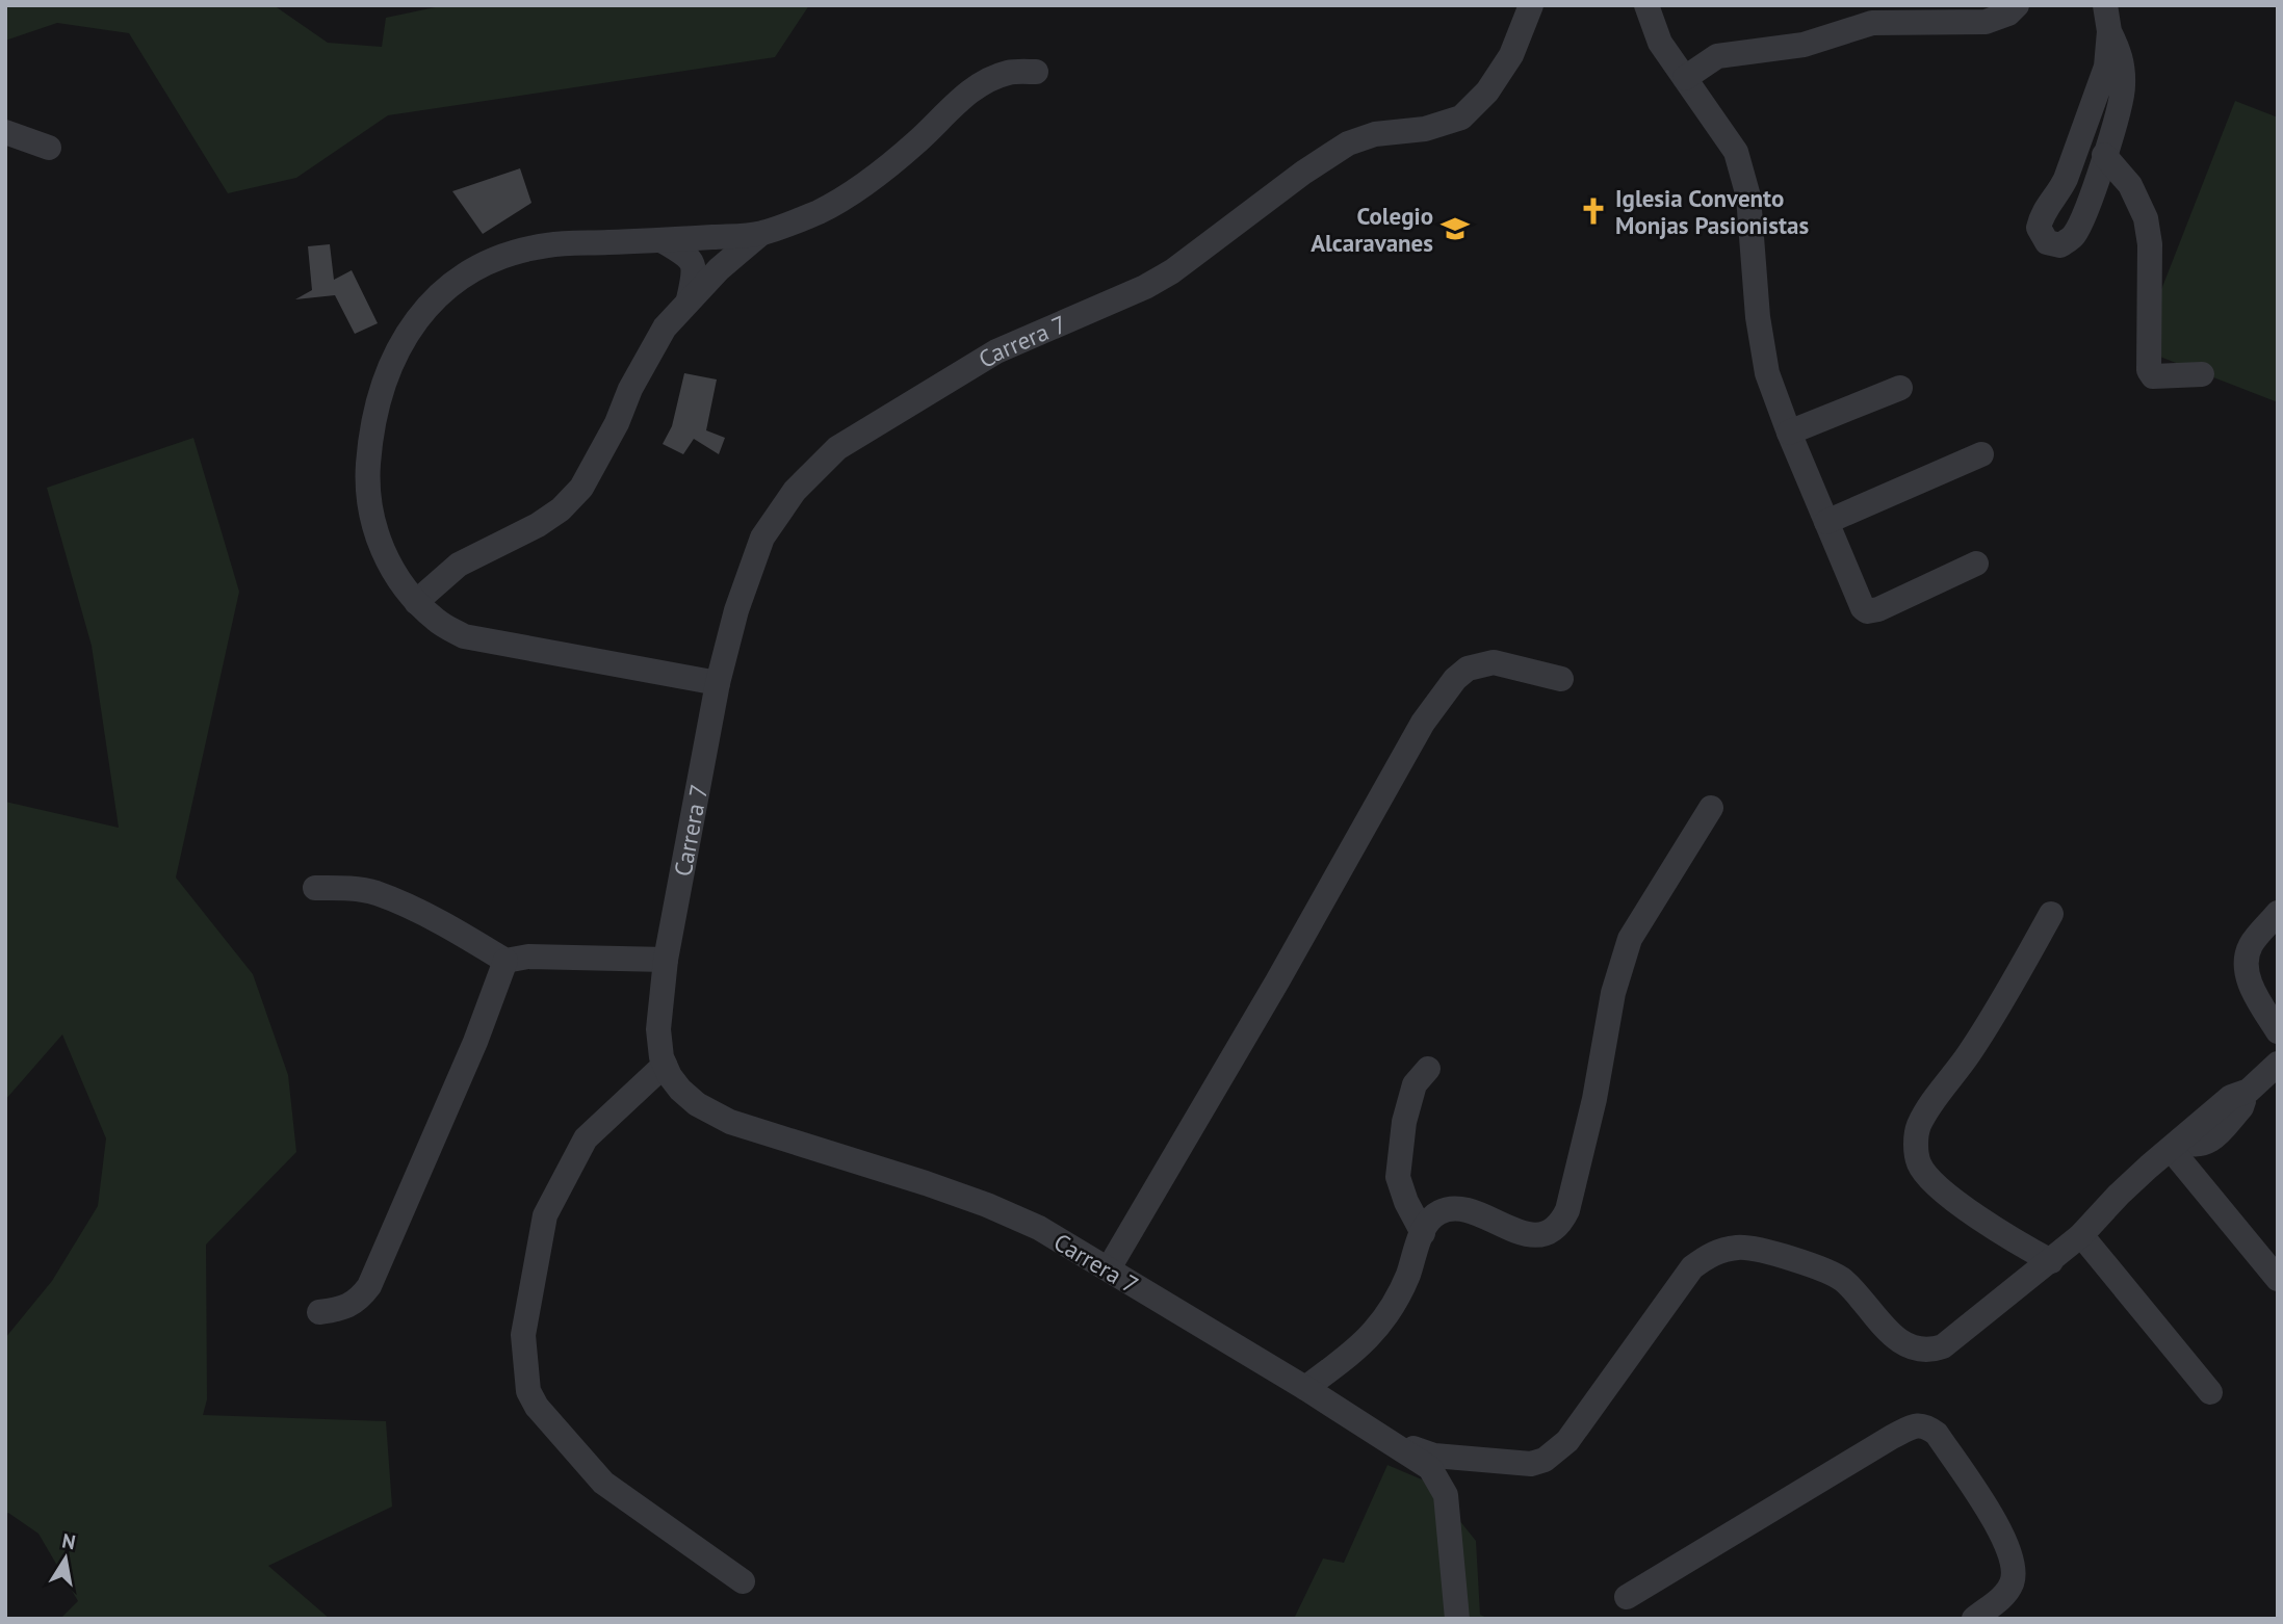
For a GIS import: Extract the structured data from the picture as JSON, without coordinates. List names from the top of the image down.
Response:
{
  "streets": {
    "street": ["Carrera 7"]
  },
  "places": {
    "church": ["Iglesia Convento Monjas Pasionistas"],
    "school or university": ["Colegio Alcaravanes"]
  },
  "north": "top"
}
